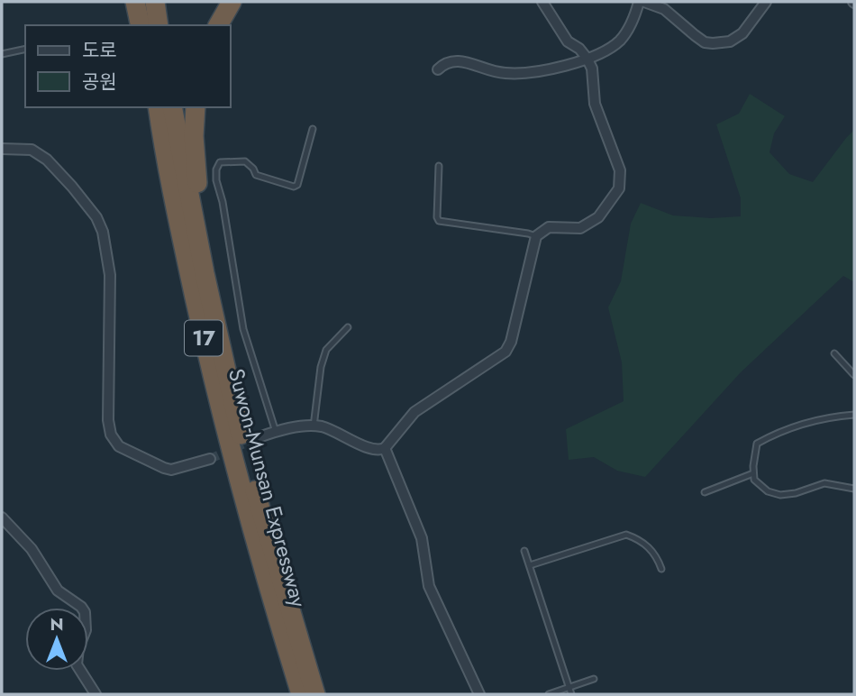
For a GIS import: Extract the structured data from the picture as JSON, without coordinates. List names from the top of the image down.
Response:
{
  "streets": {
    "highway": ["17", "Suwon-Munsan Expressway"]
  },
  "legend": ["도로", "공원"],
  "north": "top"
}
